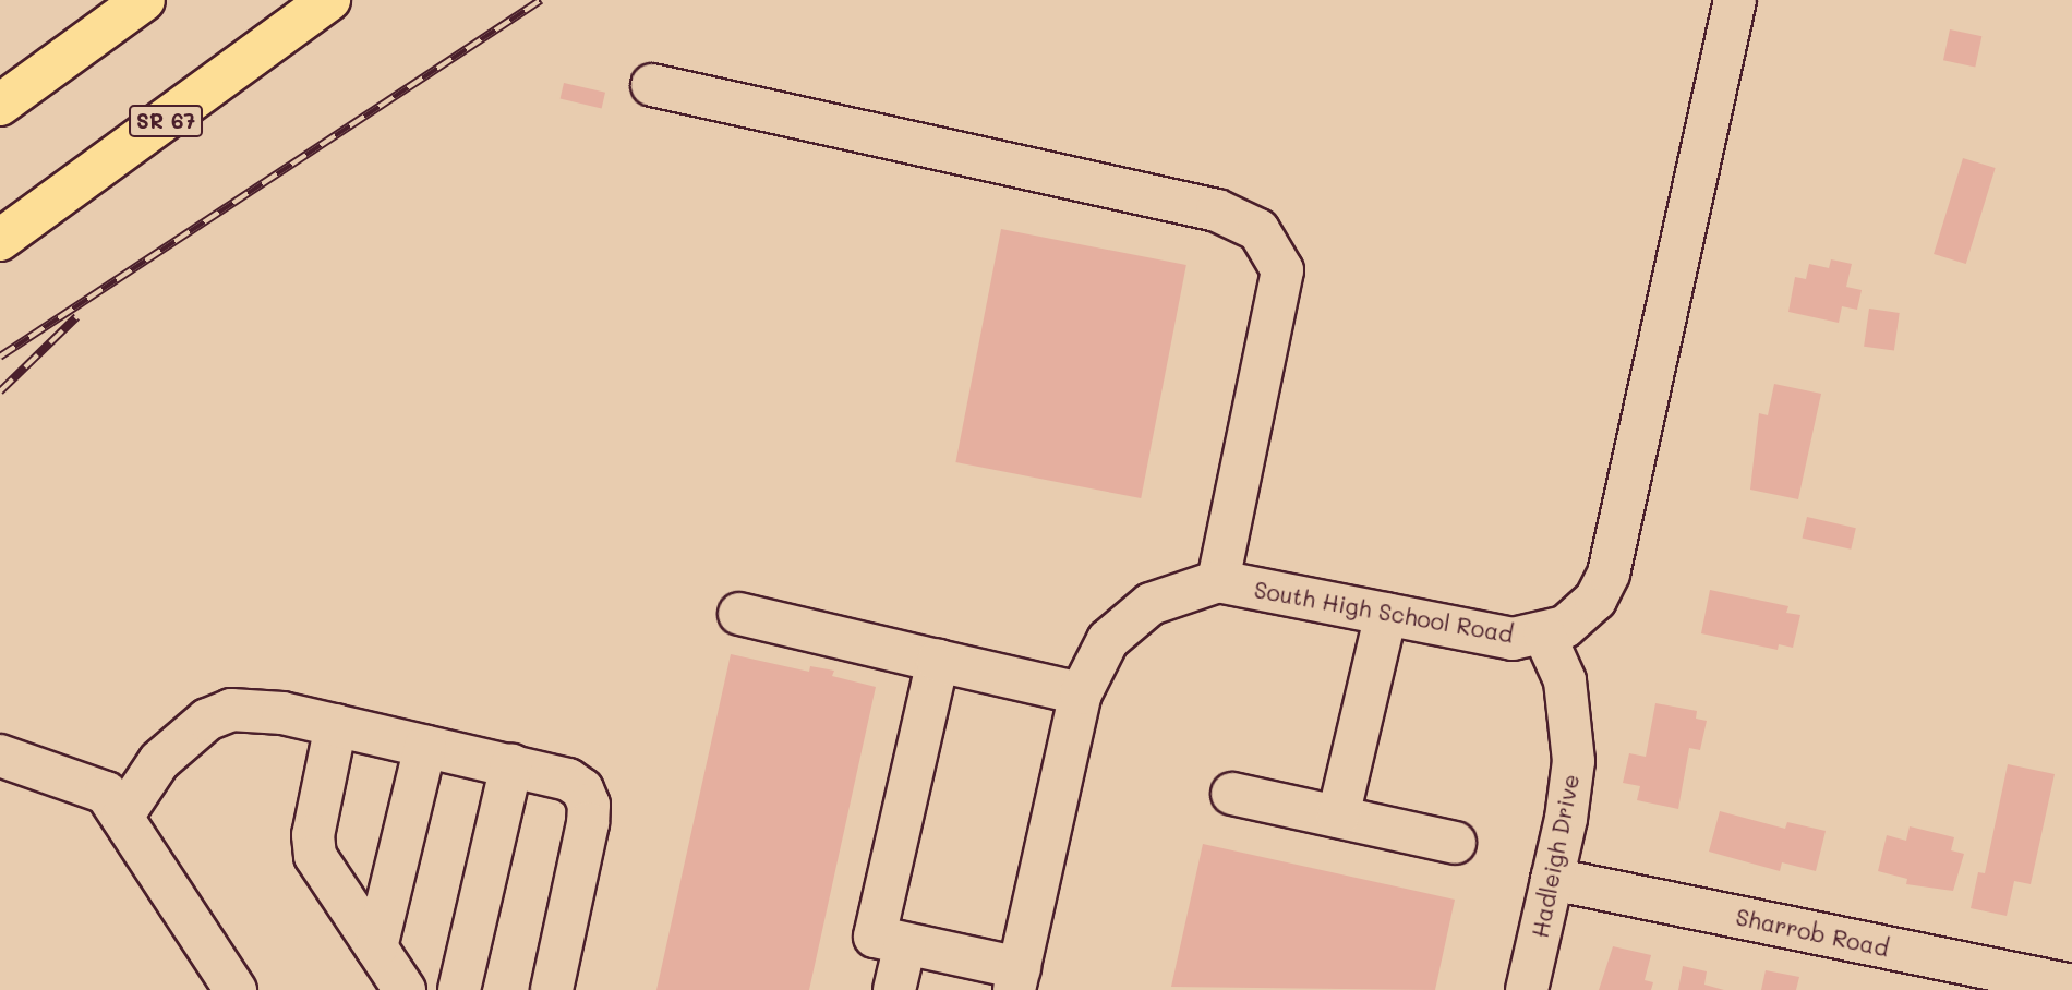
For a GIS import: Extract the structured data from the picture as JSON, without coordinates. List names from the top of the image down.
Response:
{
  "streets": {
    "main road": ["SR 67"],
    "street": ["South High School Road", "Hadleigh Drive", "Sharrob Road"]
  },
  "crossings": [
    ["South High School Road", "Hadleigh Drive"],
    ["Hadleigh Drive", "Sharrob Road"]
  ]
}
